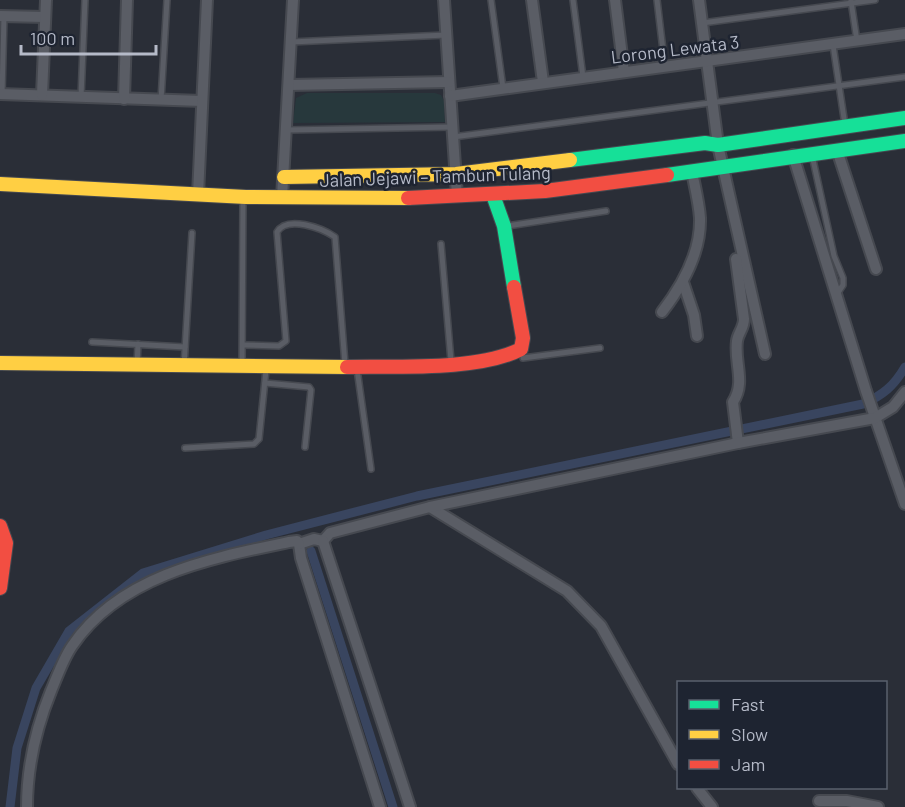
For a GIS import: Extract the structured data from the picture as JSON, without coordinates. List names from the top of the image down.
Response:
{
  "streets": {
    "street": ["Lorong Lewata 3", "Jalan Jejawi – Tambun Tulang"]
  },
  "legend": ["Fast", "Slow", "Jam"],
  "scale_bar": "100 m"
}
